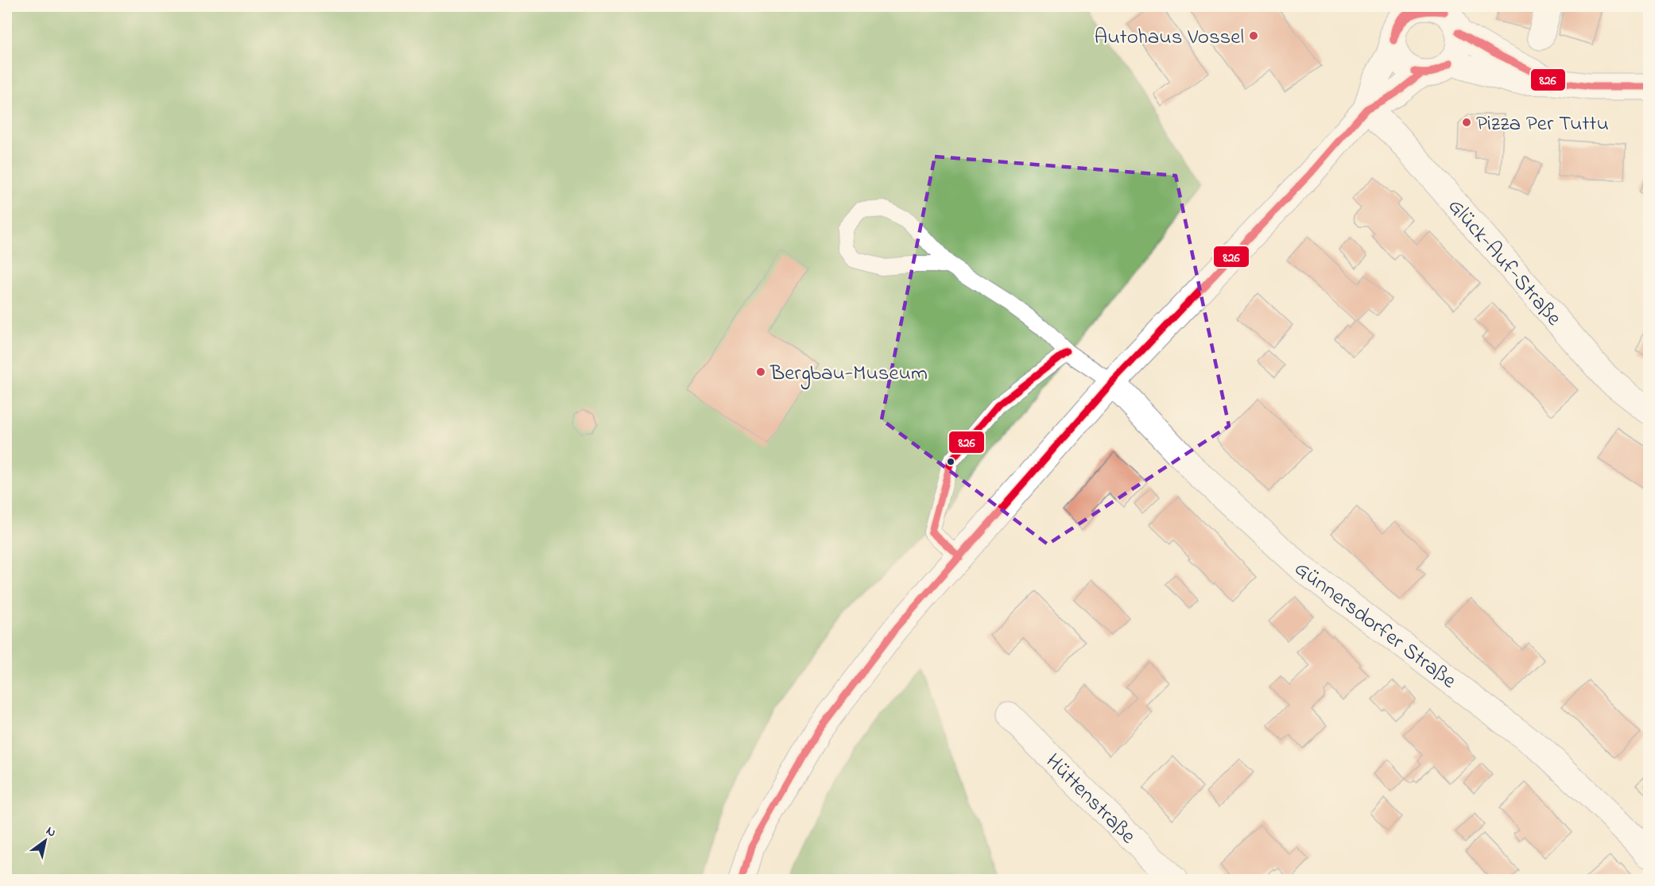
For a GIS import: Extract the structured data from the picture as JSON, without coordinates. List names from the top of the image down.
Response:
{
  "streets": {
    "street": ["Glück-Auf-Straße", "Günnersdorfer Straße", "Hüttenstraße"]
  },
  "places": ["Autohaus Vossel", "Pizza Per Tuttu", "Bergbau-Museum"],
  "lines": ["transit line 826"],
  "north": "top right"
}
